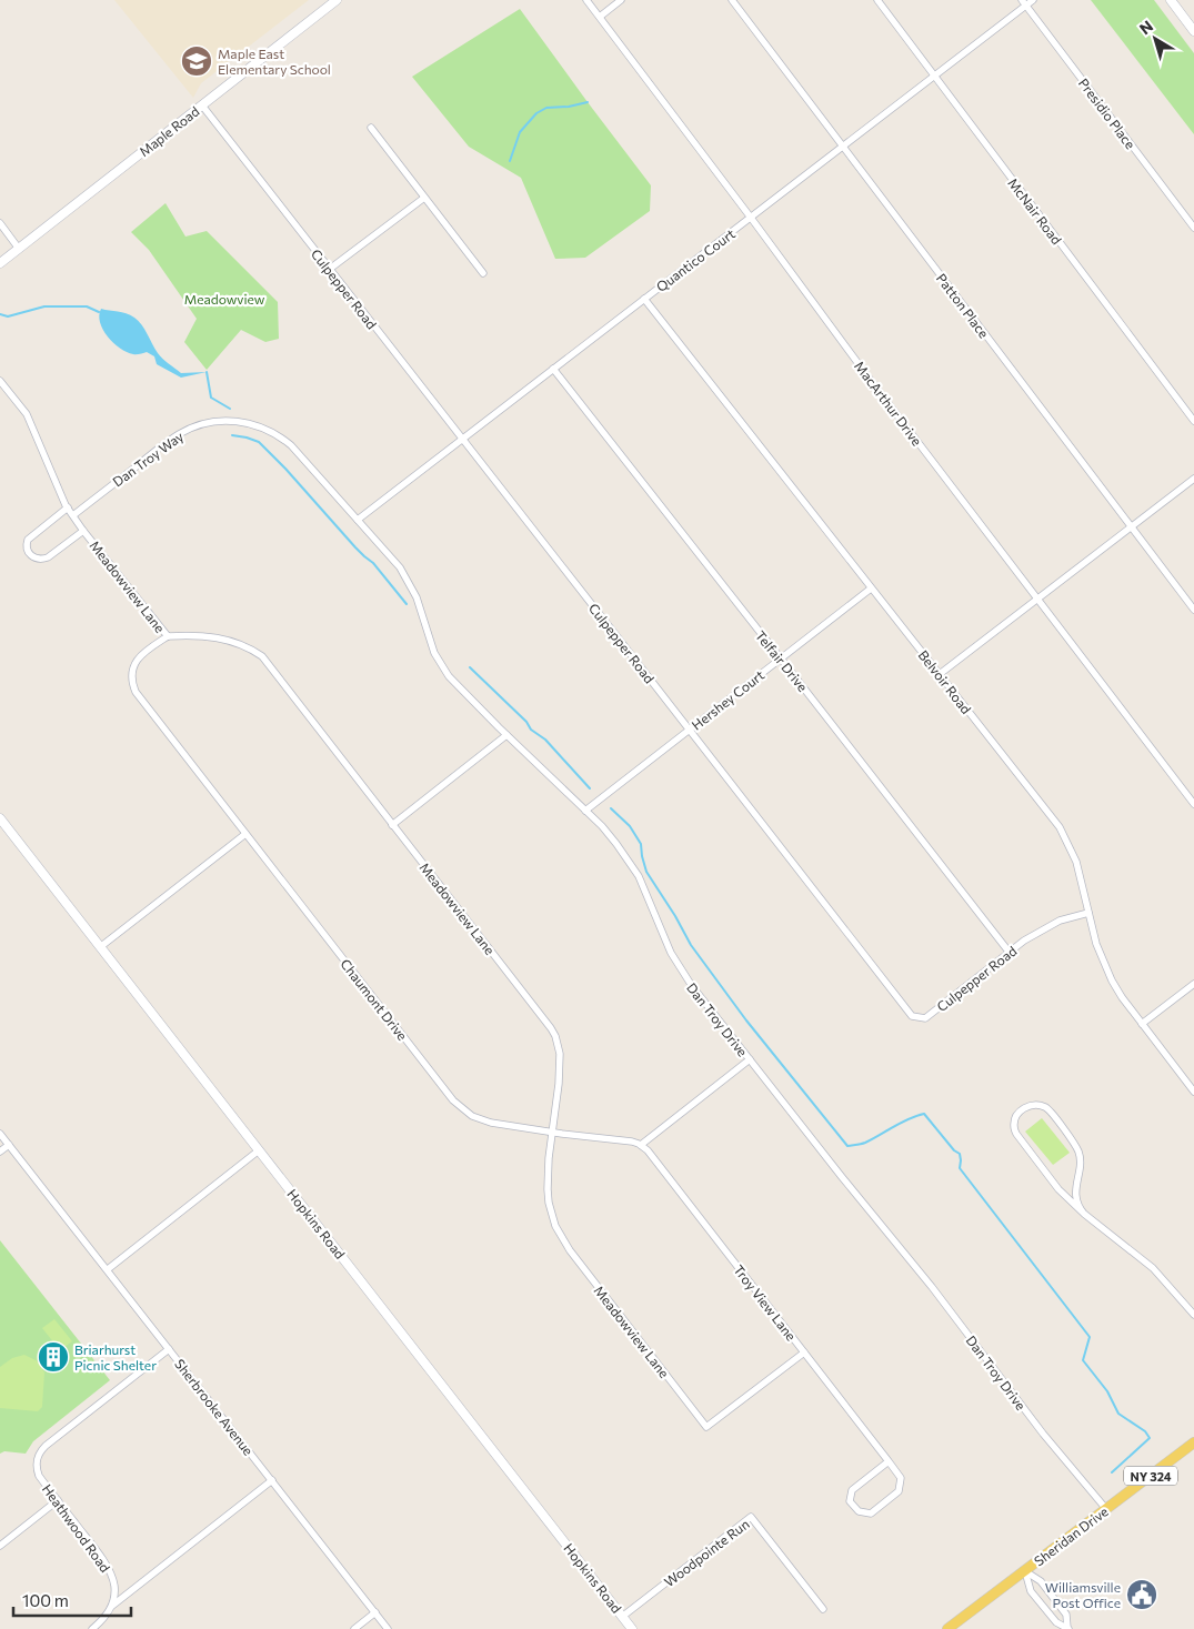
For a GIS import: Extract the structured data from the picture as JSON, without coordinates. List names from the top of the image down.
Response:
{
  "streets": {
    "main road": ["NY 324", "Sheridan Drive"],
    "street": [
      "Presidio Place",
      "Maple Road",
      "McNair Road",
      "Quantico Court",
      "Culpepper Road",
      "Patton Place",
      "MacArthur Drive",
      "Dan Troy Way",
      "Meadowview Lane",
      "Telfair Drive",
      "Belvoir Road",
      "Hershey Court",
      "Chaumont Drive",
      "Dan Troy Drive",
      "Hopkins Road",
      "Troy View Lane",
      "Sherbrooke Avenue",
      "Heathwood Road",
      "Woodpointe Run"
    ]
  },
  "crossings": [
    ["Presidio Place", "Quantico Court"],
    ["Maple Road", "Culpepper Road"],
    ["McNair Road", "Quantico Court"],
    ["Quantico Court", "Culpepper Road"],
    ["Quantico Court", "Patton Place"],
    ["Quantico Court", "MacArthur Drive"],
    ["Quantico Court", "Dan Troy Way"],
    ["Quantico Court", "Telfair Drive"],
    ["Quantico Court", "Belvoir Road"],
    ["Quantico Court", "Dan Troy Drive"],
    ["Culpepper Road", "Telfair Drive"],
    ["Culpepper Road", "Belvoir Road"],
    ["Culpepper Road", "Hershey Court"],
    ["Dan Troy Way", "Meadowview Lane"],
    ["Dan Troy Way", "Dan Troy Drive"],
    ["Meadowview Lane", "Chaumont Drive"],
    ["Meadowview Lane", "Troy View Lane"],
    ["Telfair Drive", "Hershey Court"],
    ["Belvoir Road", "Hershey Court"],
    ["Hershey Court", "Dan Troy Drive"],
    ["Chaumont Drive", "Troy View Lane"],
    ["Dan Troy Drive", "Sheridan Drive"],
    ["Hopkins Road", "Woodpointe Run"],
    ["Sherbrooke Avenue", "Heathwood Road"]
  ],
  "parks": ["Meadowview"],
  "places": {
    "school or university": ["Maple East Elementary School"],
    "building": ["Briarhurst Picnic Shelter"],
    "public building": ["Williamsville Post Office"]
  },
  "scale_bar": "100 m",
  "north": "top left"
}
